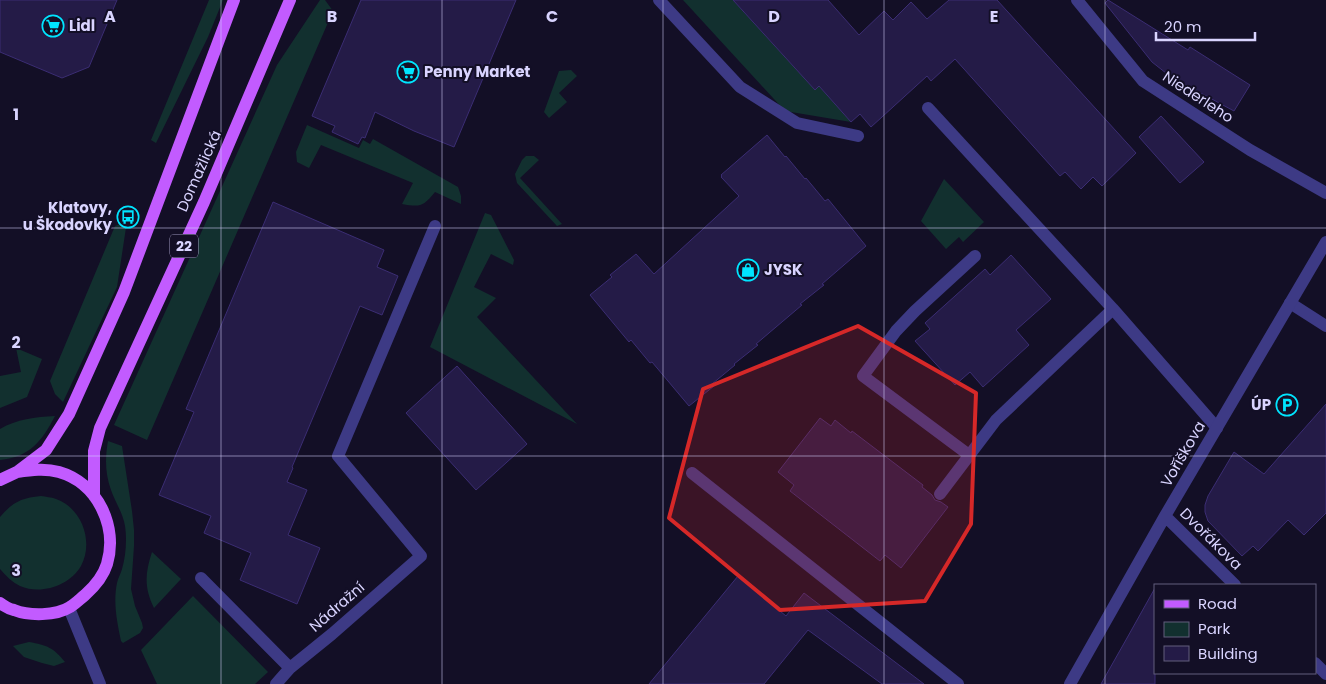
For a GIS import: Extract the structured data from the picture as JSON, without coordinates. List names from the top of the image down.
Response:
{
  "streets": {
    "main road": ["Domažlická", "22"],
    "street": [
      "Niederleho",
      "Voříškova",
      "Dvořákova",
      "Nádražní"
    ]
  },
  "crossings": [
    ["Voříškova", "Dvořákova"]
  ],
  "places": {
    "supermarket": ["Lidl", "Penny Market"],
    "bus stop": ["Klatovy, u Škodovky"],
    "shop": ["JYSK"],
    "parking": ["ÚP"]
  },
  "legend": ["Road", "Park", "Building"],
  "scale_bar": "20 m",
  "grid": {
    "columns": [
      "A",
      "B",
      "C",
      "D",
      "E"
    ],
    "rows": ["1", "2", "3"]
  }
}
